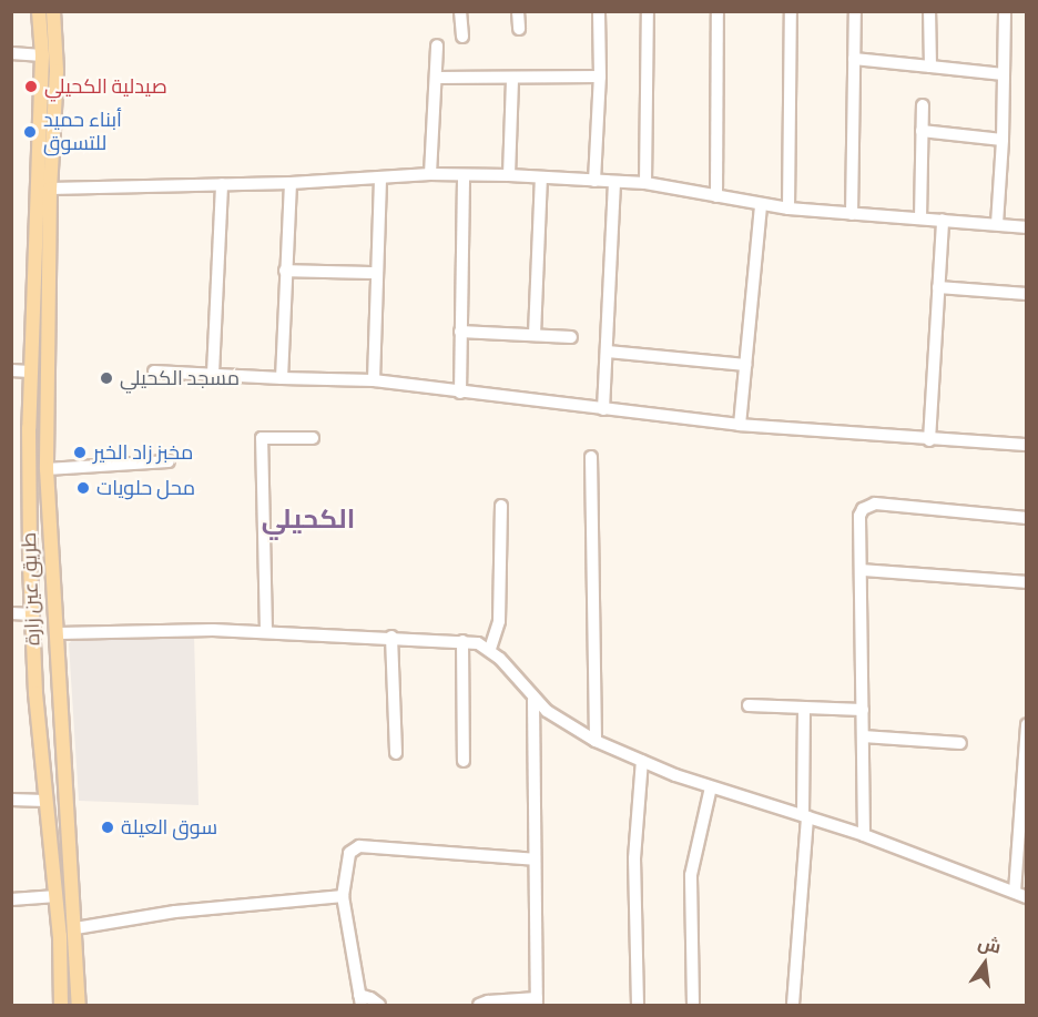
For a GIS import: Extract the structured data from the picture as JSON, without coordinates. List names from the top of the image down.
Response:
{
  "streets": {
    "main road": ["طريق عين زارة"]
  },
  "districts": ["الكحيلي"],
  "places": [
    "صيدلية الكحيلي",
    "أبناء حميد للتسوق",
    "مسجد الكحيلي",
    "مخبز زاد الخير",
    "محل حلويات",
    "سوق العيلة"
  ],
  "north": "top"
}
